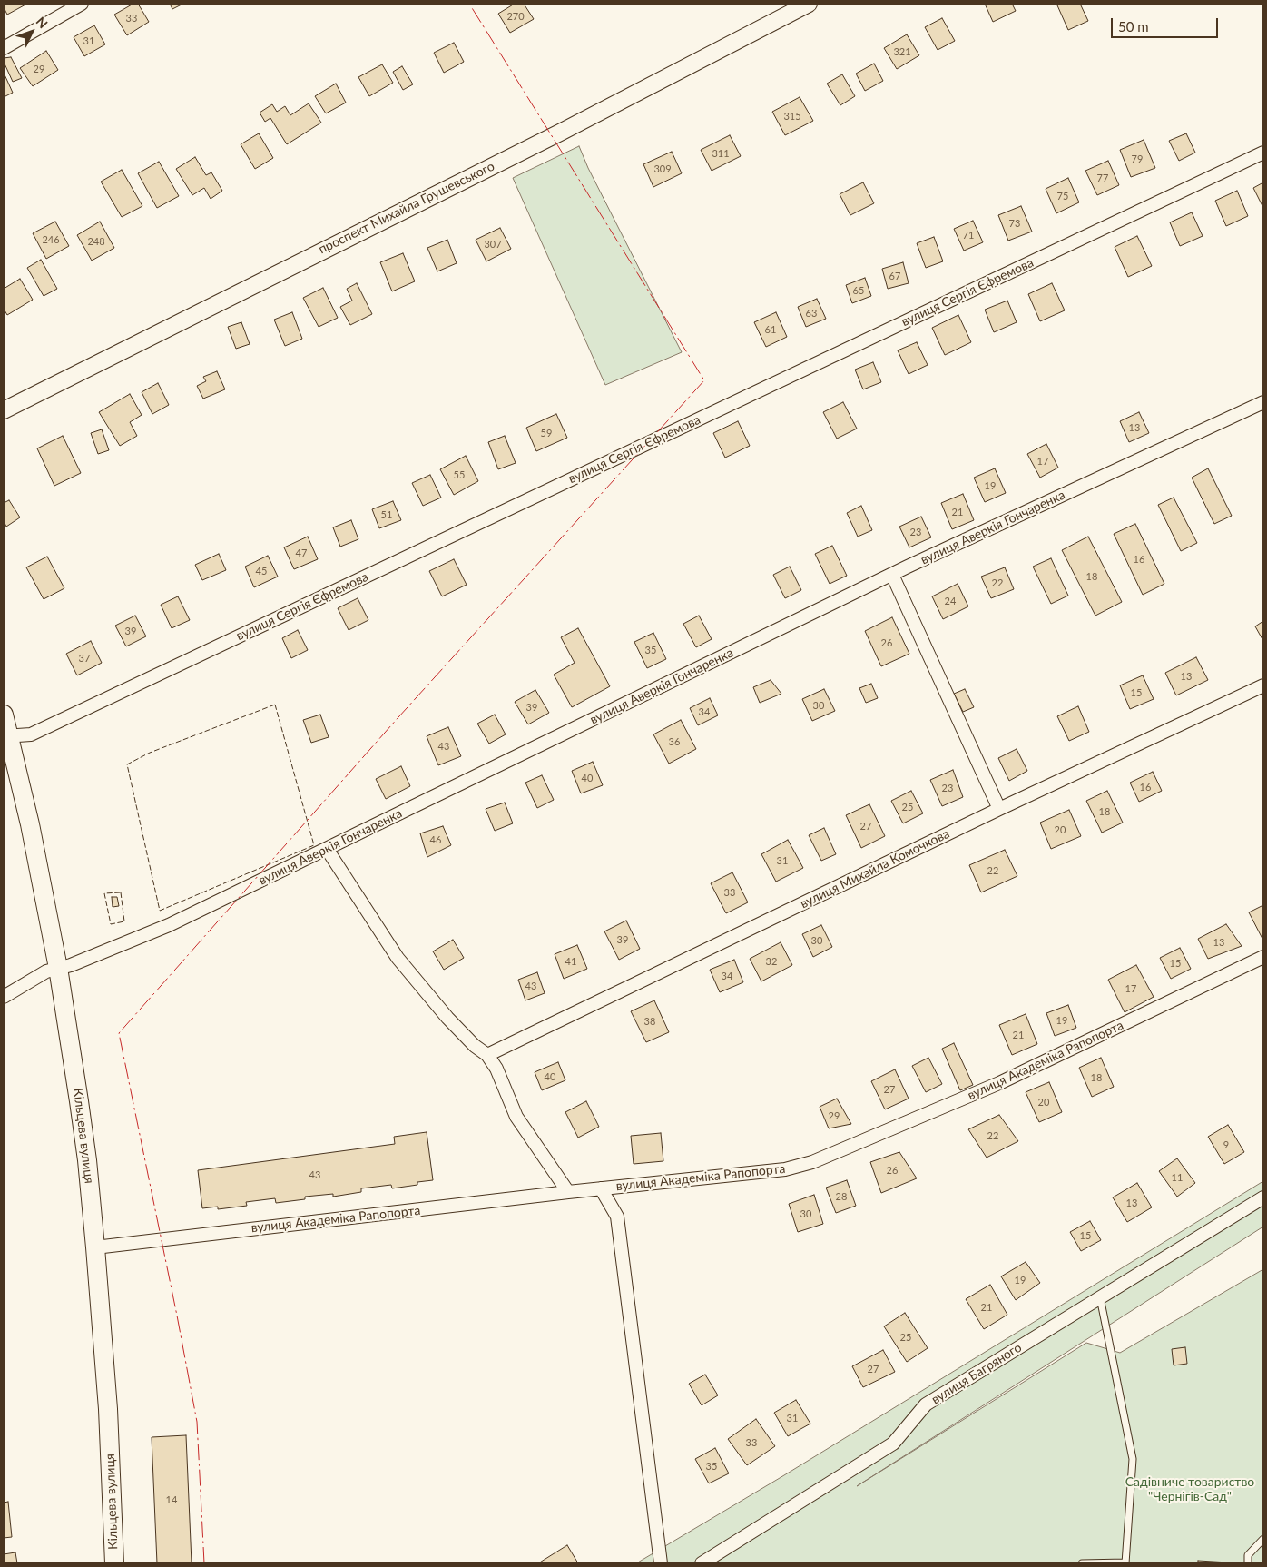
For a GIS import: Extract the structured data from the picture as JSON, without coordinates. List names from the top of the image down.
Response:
{
  "streets": {
    "main road": ["Кільцева вулиця"],
    "street": [
      "проспект Михайла Грушевського",
      "вулиця Сергія Єфремова",
      "вулиця Аверкія Гончаренка",
      "вулиця Михайла Комочкова",
      "вулиця Академіка Рапопорта",
      "вулиця Багряного"
    ]
  },
  "crossings": [
    ["вулиця Сергія Єфремова", "Кільцева вулиця"],
    ["вулиця Аверкія Гончаренка", "Кільцева вулиця"],
    ["вулиця Академіка Рапопорта", "Кільцева вулиця"]
  ],
  "parks": ["Садівниче товариство \"Чернігів-Сад\""],
  "house_numbers": [
    "270",
    "33",
    "31",
    "321",
    "29",
    "315",
    "311",
    "79",
    "309",
    "77",
    "75",
    "73",
    "71",
    "246",
    "248",
    "307",
    "67",
    "65",
    "63",
    "61",
    "13",
    "59",
    "17",
    "55",
    "19",
    "21",
    "51",
    "23",
    "47",
    "16",
    "45",
    "18",
    "22",
    "24",
    "39",
    "26",
    "35",
    "37",
    "13",
    "15",
    "30",
    "39",
    "34",
    "36",
    "43",
    "40",
    "16",
    "23",
    "25",
    "18",
    "27",
    "20",
    "46",
    "31",
    "22",
    "33",
    "39",
    "30",
    "13",
    "41",
    "32",
    "15",
    "34",
    "43",
    "17",
    "19",
    "38",
    "21",
    "40",
    "18",
    "27",
    "20",
    "29",
    "22",
    "9",
    "26",
    "43",
    "11",
    "28",
    "13",
    "30",
    "15",
    "19",
    "21",
    "25",
    "27",
    "31",
    "33",
    "35",
    "14"
  ],
  "scale_bar": "50 m",
  "north": "top right"
}
